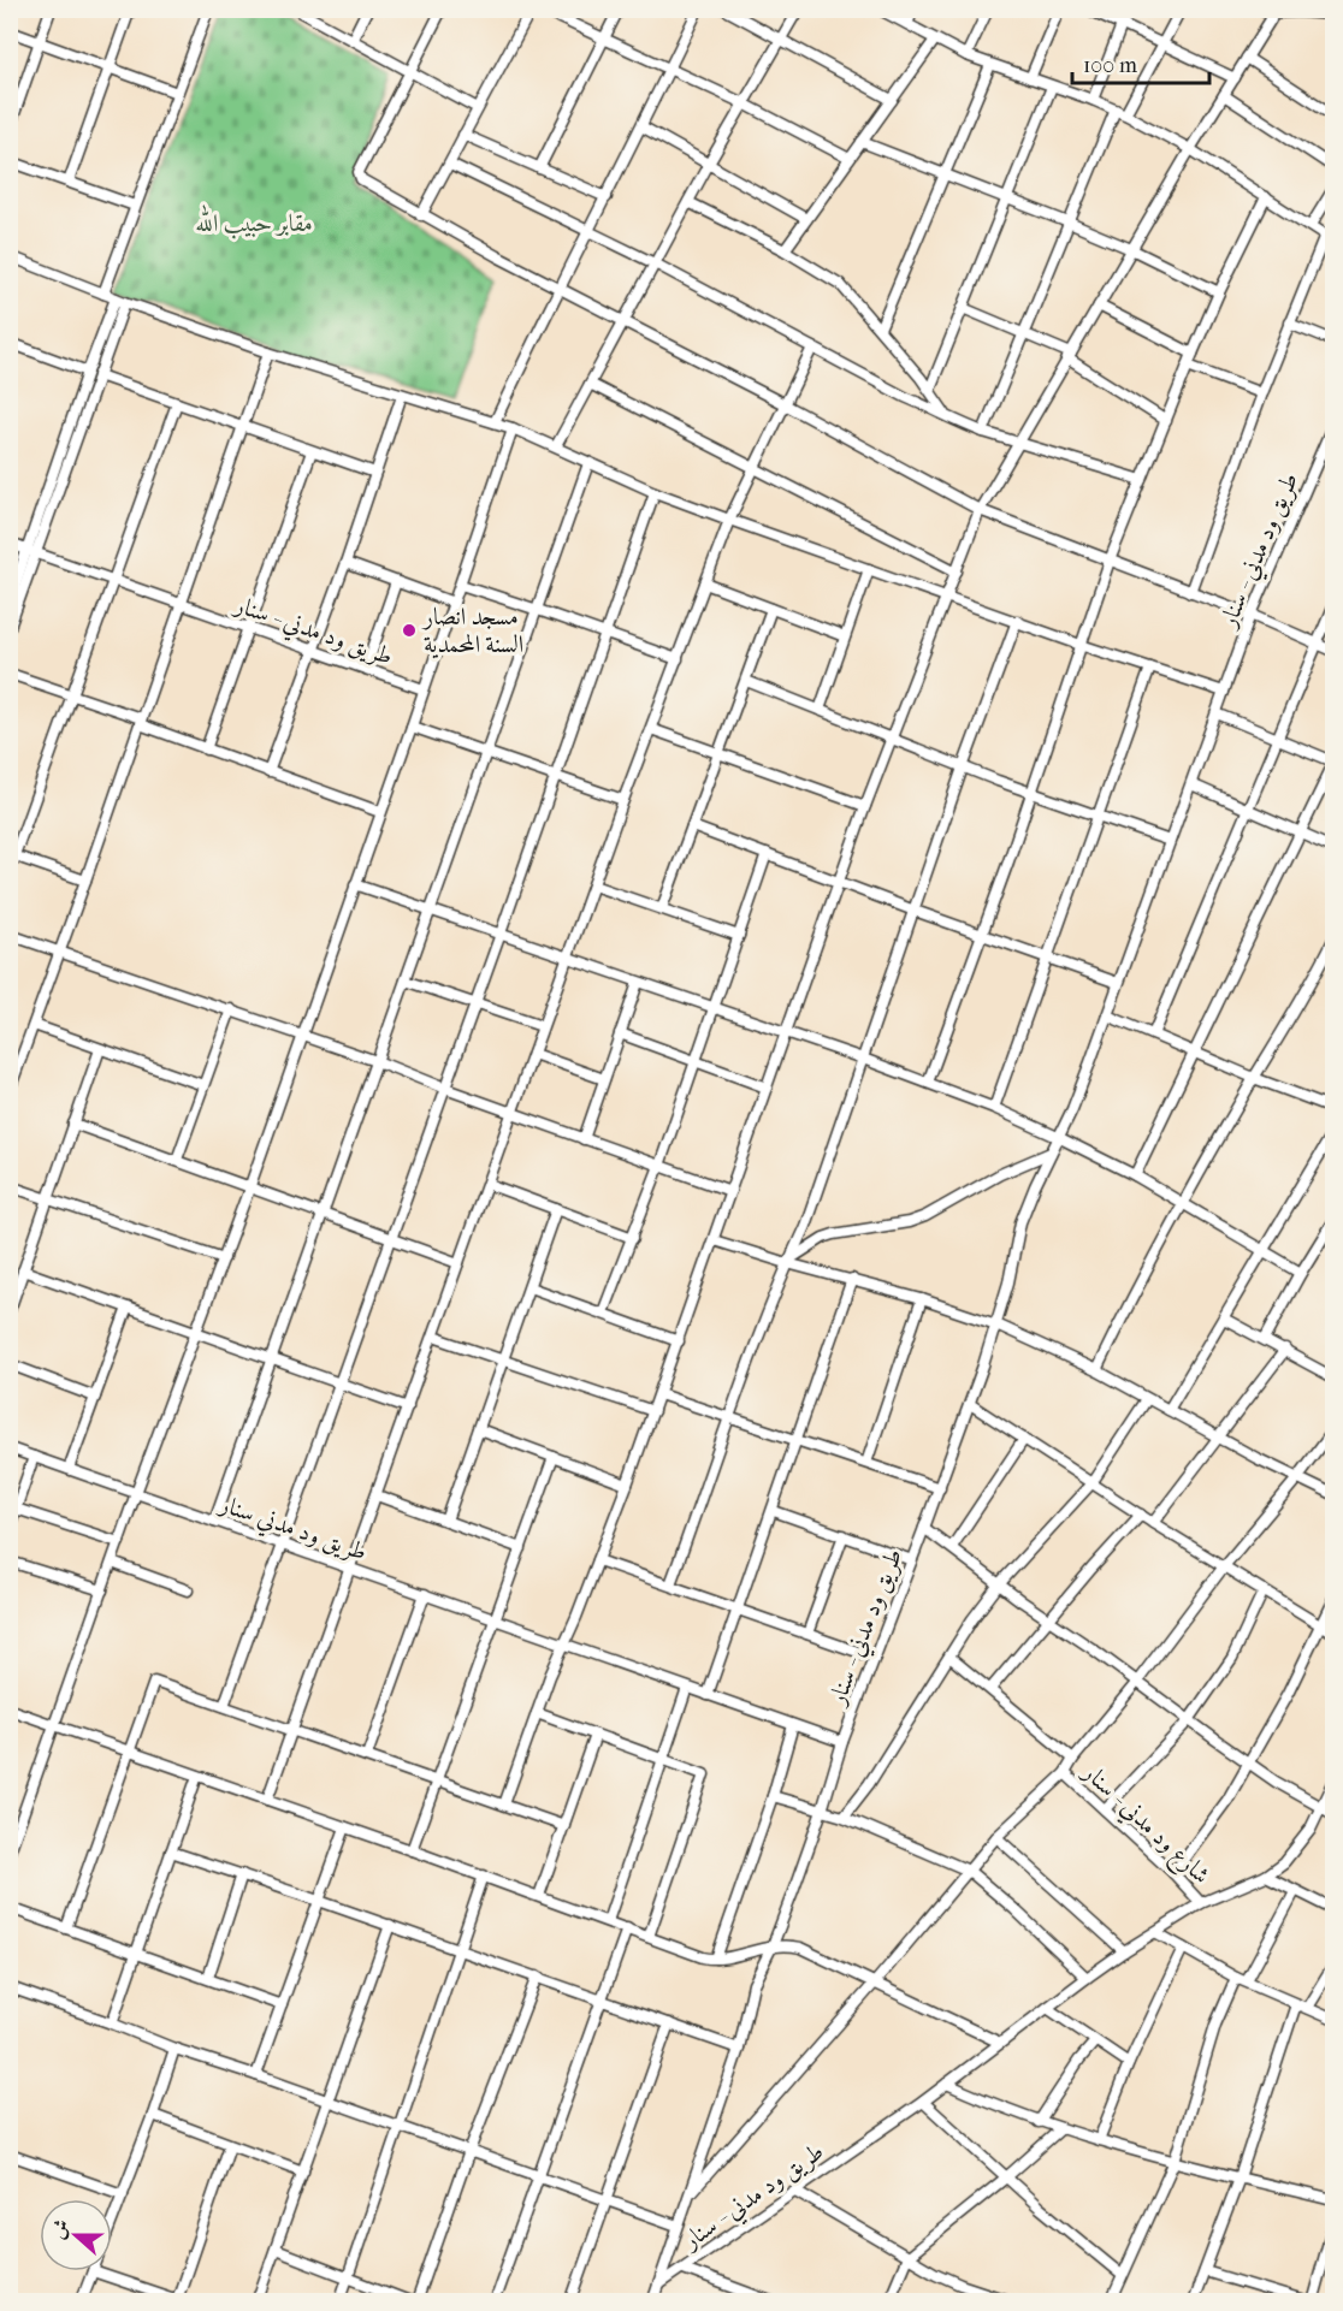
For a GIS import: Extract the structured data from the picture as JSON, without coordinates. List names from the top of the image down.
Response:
{
  "streets": {
    "street": ["طريق ود مدني - سنار", "طريق ود مدني سنار", "شارع ود مدني - سنار"]
  },
  "crossings": [
    ["طريق ود مدني - سنار", "طريق ود مدني سنار"],
    ["طريق ود مدني - سنار", "شارع ود مدني - سنار"]
  ],
  "parks": ["مقابر حبيب الله"],
  "places": ["مسجد انصار السنة المحمدية"],
  "scale_bar": "100 m",
  "north": "left"
}
